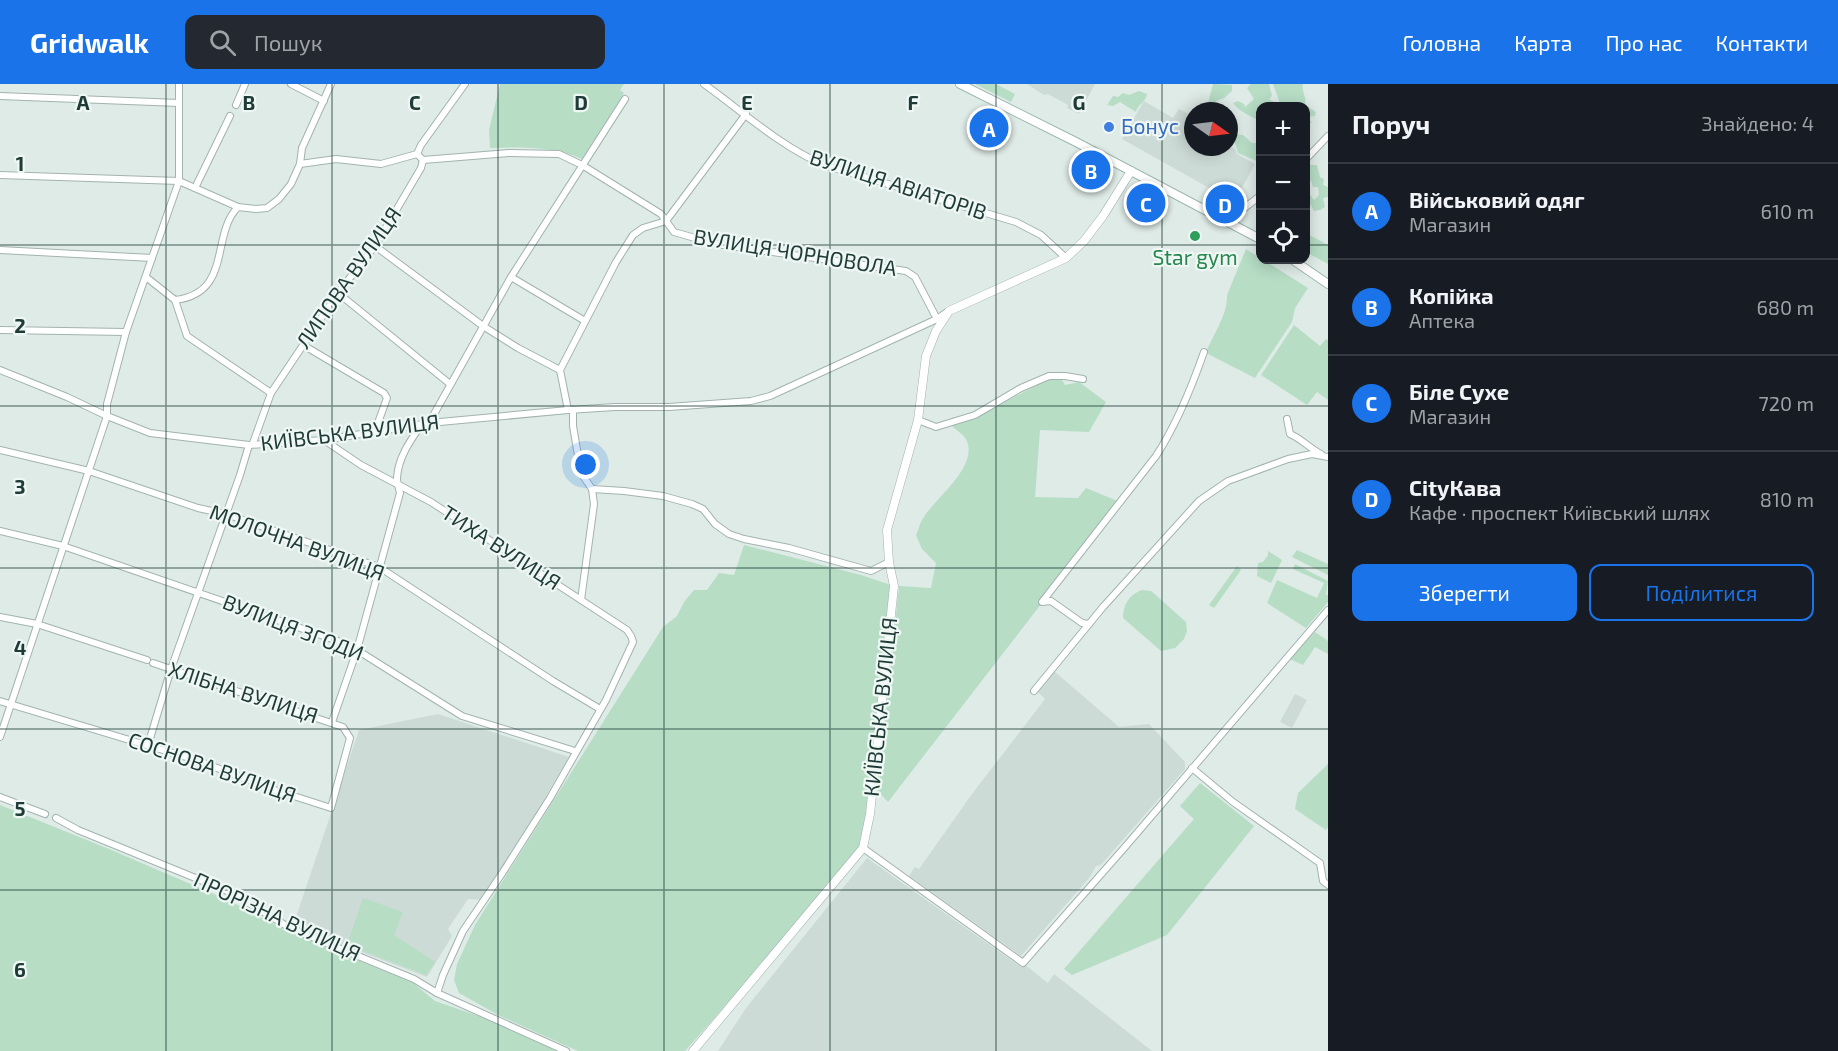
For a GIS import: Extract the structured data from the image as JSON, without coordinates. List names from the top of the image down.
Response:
{
  "streets": {
    "street": [
      "ВУЛИЦЯ АВІАТОРІВ",
      "ВУЛИЦЯ ЧОРНОВОЛА",
      "ЛИПОВА ВУЛИЦЯ",
      "КИЇВСЬКА ВУЛИЦЯ",
      "МОЛОЧНА ВУЛИЦЯ",
      "ТИХА ВУЛИЦЯ",
      "ВУЛИЦЯ ЗГОДИ",
      "ХЛІБНА ВУЛИЦЯ",
      "СОСНОВА ВУЛИЦЯ",
      "ПРОРІЗНА ВУЛИЦЯ"
    ]
  },
  "crossings": [
    ["ВУЛИЦЯ АВІАТОРІВ", "ВУЛИЦЯ ЧОРНОВОЛА"],
    ["ВУЛИЦЯ АВІАТОРІВ", "КИЇВСЬКА ВУЛИЦЯ"],
    ["ВУЛИЦЯ ЧОРНОВОЛА", "ЛИПОВА ВУЛИЦЯ"],
    ["ВУЛИЦЯ ЧОРНОВОЛА", "КИЇВСЬКА ВУЛИЦЯ"],
    ["ЛИПОВА ВУЛИЦЯ", "КИЇВСЬКА ВУЛИЦЯ"],
    ["ЛИПОВА ВУЛИЦЯ", "МОЛОЧНА ВУЛИЦЯ"],
    ["ЛИПОВА ВУЛИЦЯ", "ВУЛИЦЯ ЗГОДИ"],
    ["ЛИПОВА ВУЛИЦЯ", "ХЛІБНА ВУЛИЦЯ"],
    ["ЛИПОВА ВУЛИЦЯ", "СОСНОВА ВУЛИЦЯ"],
    ["КИЇВСЬКА ВУЛИЦЯ", "ТИХА ВУЛИЦЯ"],
    ["ХЛІБНА ВУЛИЦЯ", "СОСНОВА ВУЛИЦЯ"]
  ],
  "places": ["Бонус", "Star gym"],
  "north": "right",
  "page": {
    "header": "Gridwalk",
    "search": "Пошук",
    "nav": [
      "Головна",
      "Карта",
      "Про нас",
      "Контакти"
    ],
    "heading": ["Поруч", "Знайдено: 4"],
    "map_buttons": ["+", "−"],
    "pins": [
      "A",
      "B",
      "C",
      "D"
    ],
    "list": [
      {
        "mark": "A",
        "name": "Військовий одяг",
        "note": "Магазин",
        "value": "610 m"
      },
      {
        "mark": "B",
        "name": "Копійка",
        "note": "Аптека",
        "value": "680 m"
      },
      {
        "mark": "C",
        "name": "Біле Сухе",
        "note": "Магазин",
        "value": "720 m"
      },
      {
        "mark": "D",
        "name": "CityКава",
        "note": "Кафе · проспект Київський шлях",
        "value": "810 m"
      }
    ],
    "buttons": ["Зберегти", "Поділитися"]
  },
  "grid": {
    "columns": [
      "A",
      "B",
      "C",
      "D",
      "E",
      "F",
      "G"
    ],
    "rows": [
      "1",
      "2",
      "3",
      "4",
      "5",
      "6"
    ]
  }
}
